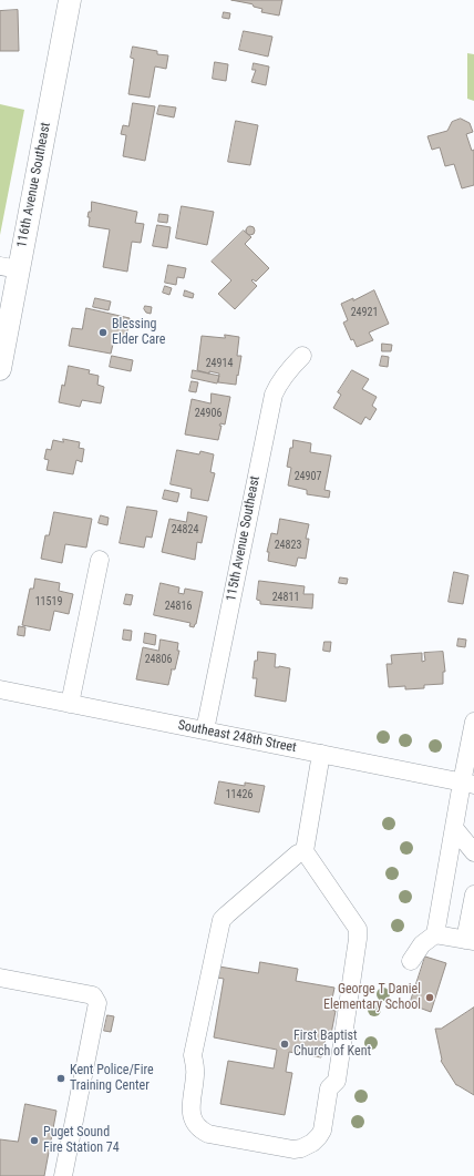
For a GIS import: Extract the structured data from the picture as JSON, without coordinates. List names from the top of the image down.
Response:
{
  "streets": {
    "main road": ["116th Avenue Southeast"],
    "street": ["115th Avenue Southeast", "Southeast 248th Street"]
  },
  "crossings": [
    ["115th Avenue Southeast", "Southeast 248th Street"]
  ],
  "places": [
    "Blessing Elder Care",
    "George T Daniel Elementary School",
    "First Baptist Church of Kent",
    "Kent Police/Fire Training Center",
    "Puget Sound Fire Station 74"
  ],
  "house_numbers": [
    "24921",
    "24914",
    "24906",
    "24907",
    "24824",
    "24823",
    "24811",
    "11519",
    "24816",
    "24806",
    "11426"
  ]
}
